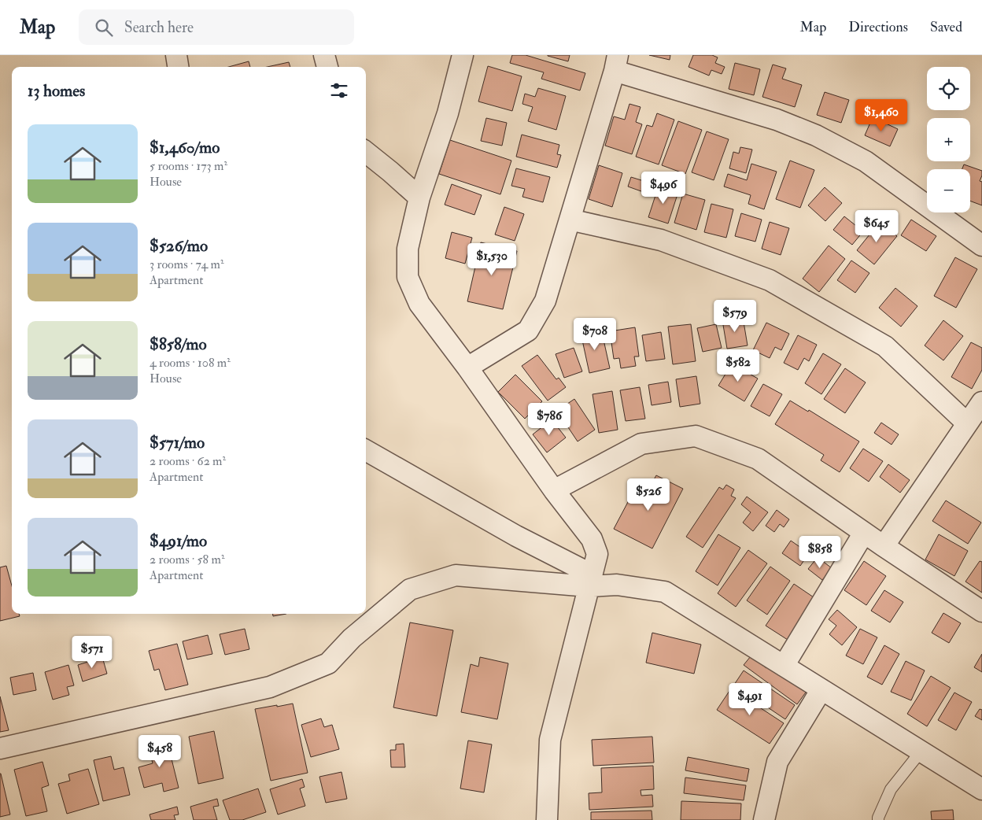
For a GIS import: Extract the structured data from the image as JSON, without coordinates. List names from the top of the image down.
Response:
{
  "page": {
    "header": "Map",
    "search": "Search here",
    "nav": ["Map", "Directions", "Saved"],
    "map_buttons": ["+", "−"],
    "heading": "13 homes",
    "price": [
      "$1,460",
      "$496",
      "$645",
      "$1,530",
      "$579",
      "$708",
      "$582",
      "$786",
      "$526",
      "$858",
      "$571",
      "$491",
      "$458"
    ],
    "list": [
      {
        "name": "$1,460/mo",
        "note": "5 rooms · 173 m² · House"
      },
      {
        "name": "$526/mo",
        "note": "3 rooms · 74 m² · Apartment"
      },
      {
        "name": "$858/mo",
        "note": "4 rooms · 108 m² · House"
      },
      {
        "name": "$571/mo",
        "note": "2 rooms · 62 m² · Apartment"
      },
      {
        "name": "$491/mo",
        "note": "2 rooms · 58 m² · Apartment"
      }
    ]
  }
}
